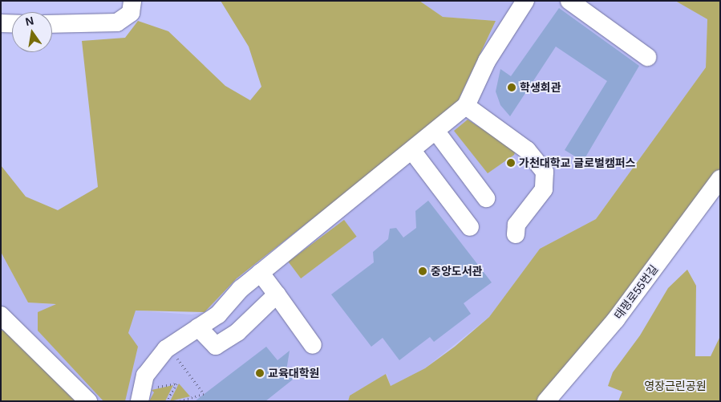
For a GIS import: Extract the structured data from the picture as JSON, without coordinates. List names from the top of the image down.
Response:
{
  "streets": {
    "street": ["태평로55번길"]
  },
  "parks": ["영장근린공원"],
  "places": [
    "학생회관",
    "가천대학교 글로벌캠퍼스",
    "중앙도서관",
    "교육대학원"
  ],
  "north": "top"
}
